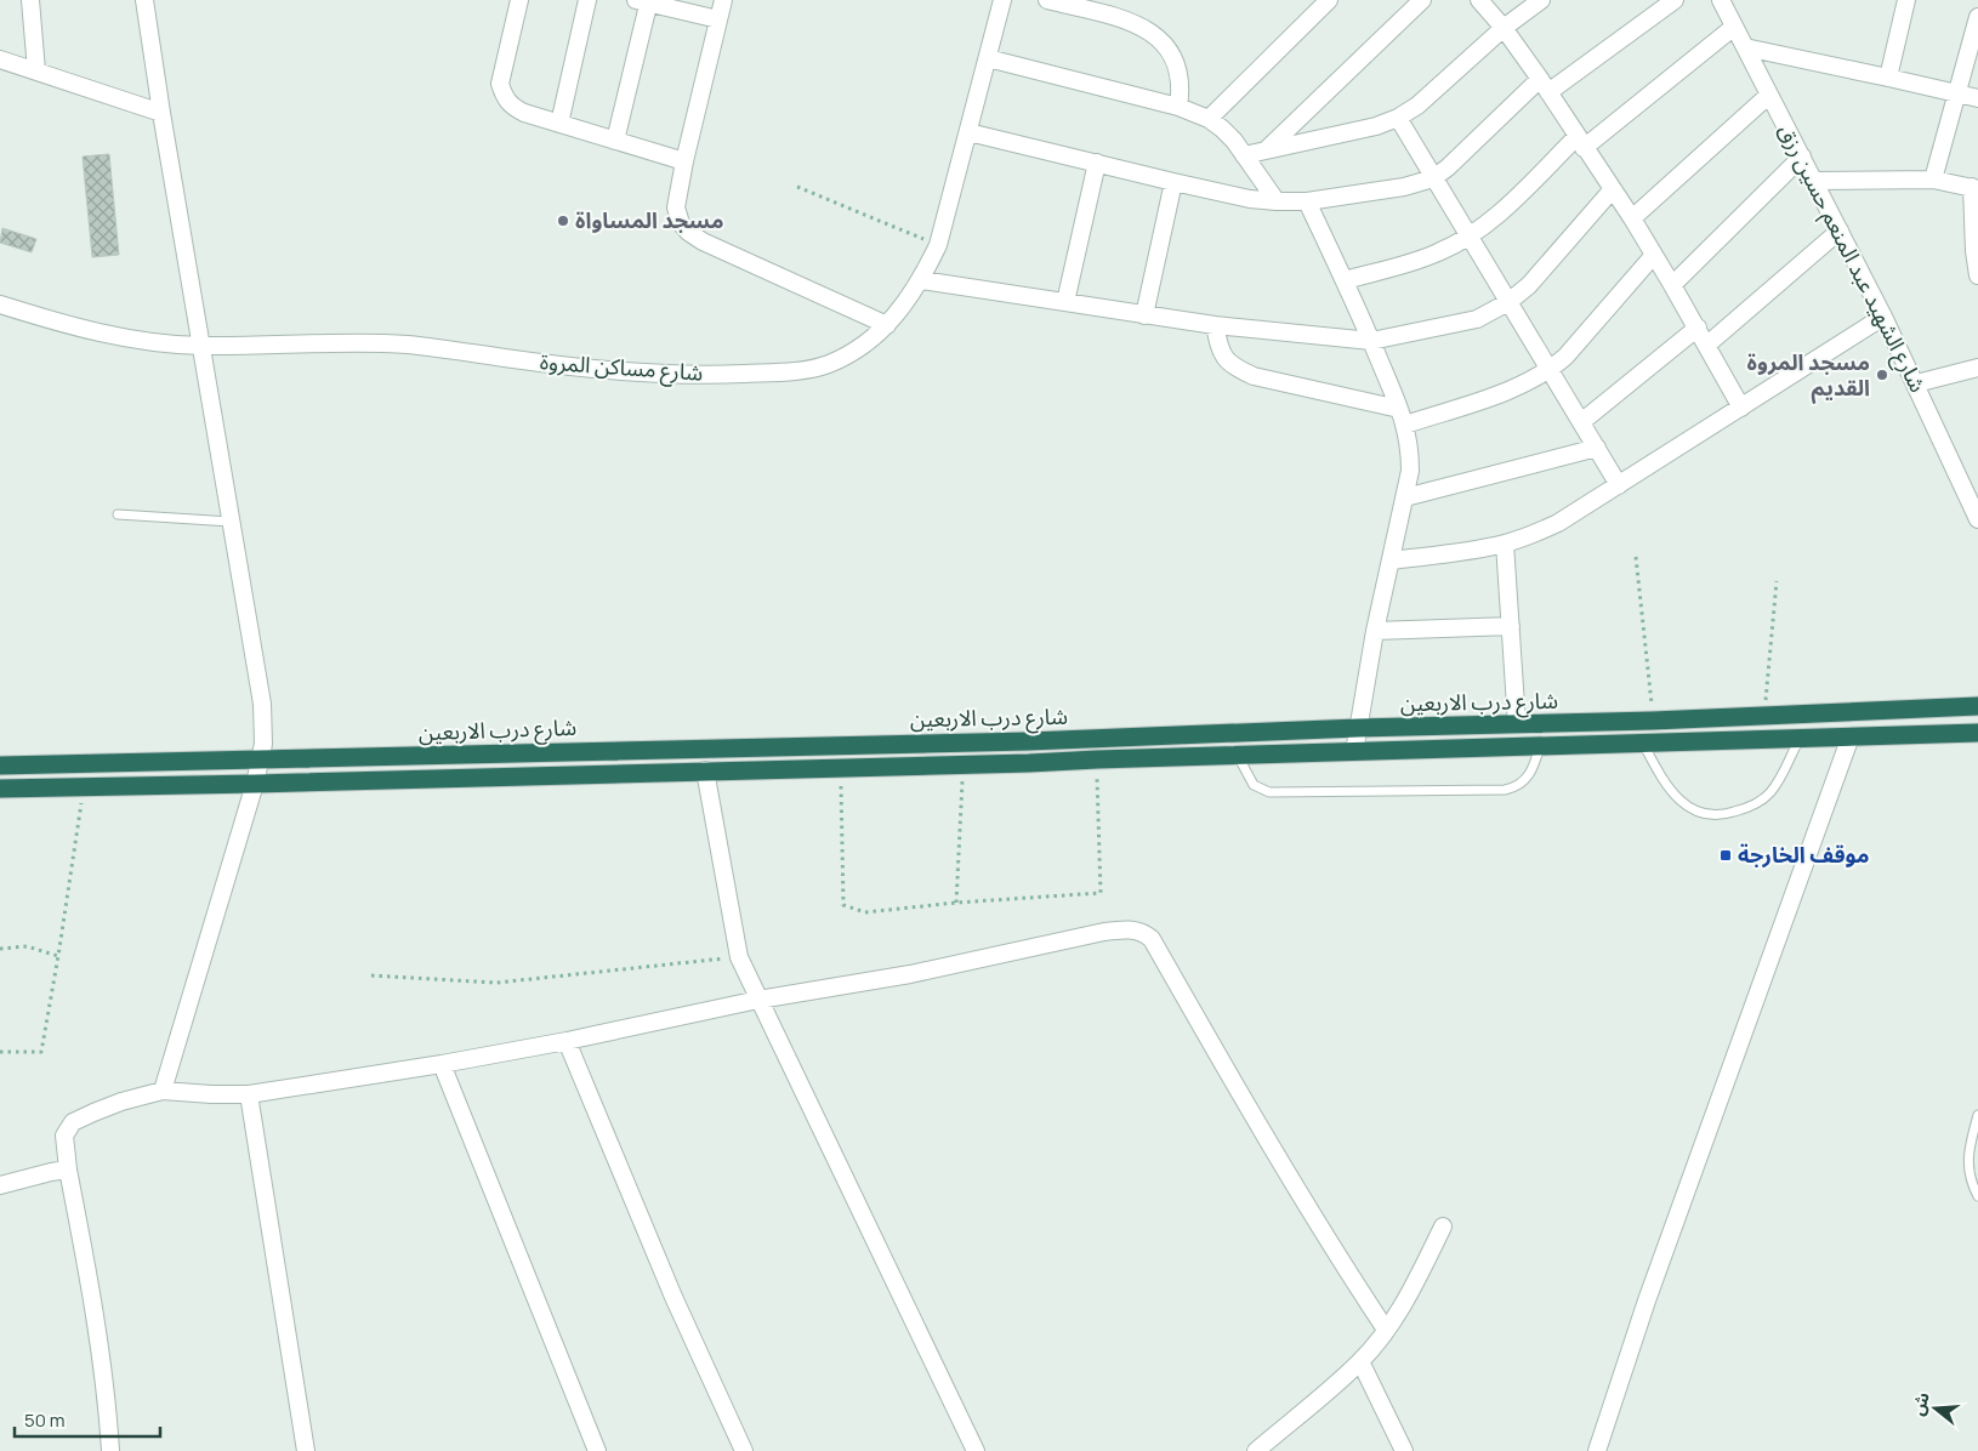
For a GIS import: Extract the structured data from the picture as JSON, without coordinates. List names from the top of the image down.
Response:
{
  "streets": {
    "highway": ["شارع درب الاربعين"],
    "street": ["شارع الشهيد عبد المنعم حسين رزق", "شارع مساكن المروة"]
  },
  "places": {
    "other": ["مسجد المساواة", "مسجد المروة القديم"],
    "transit": ["موقف الخارجة"]
  },
  "scale_bar": "50 m",
  "north": "left"
}
